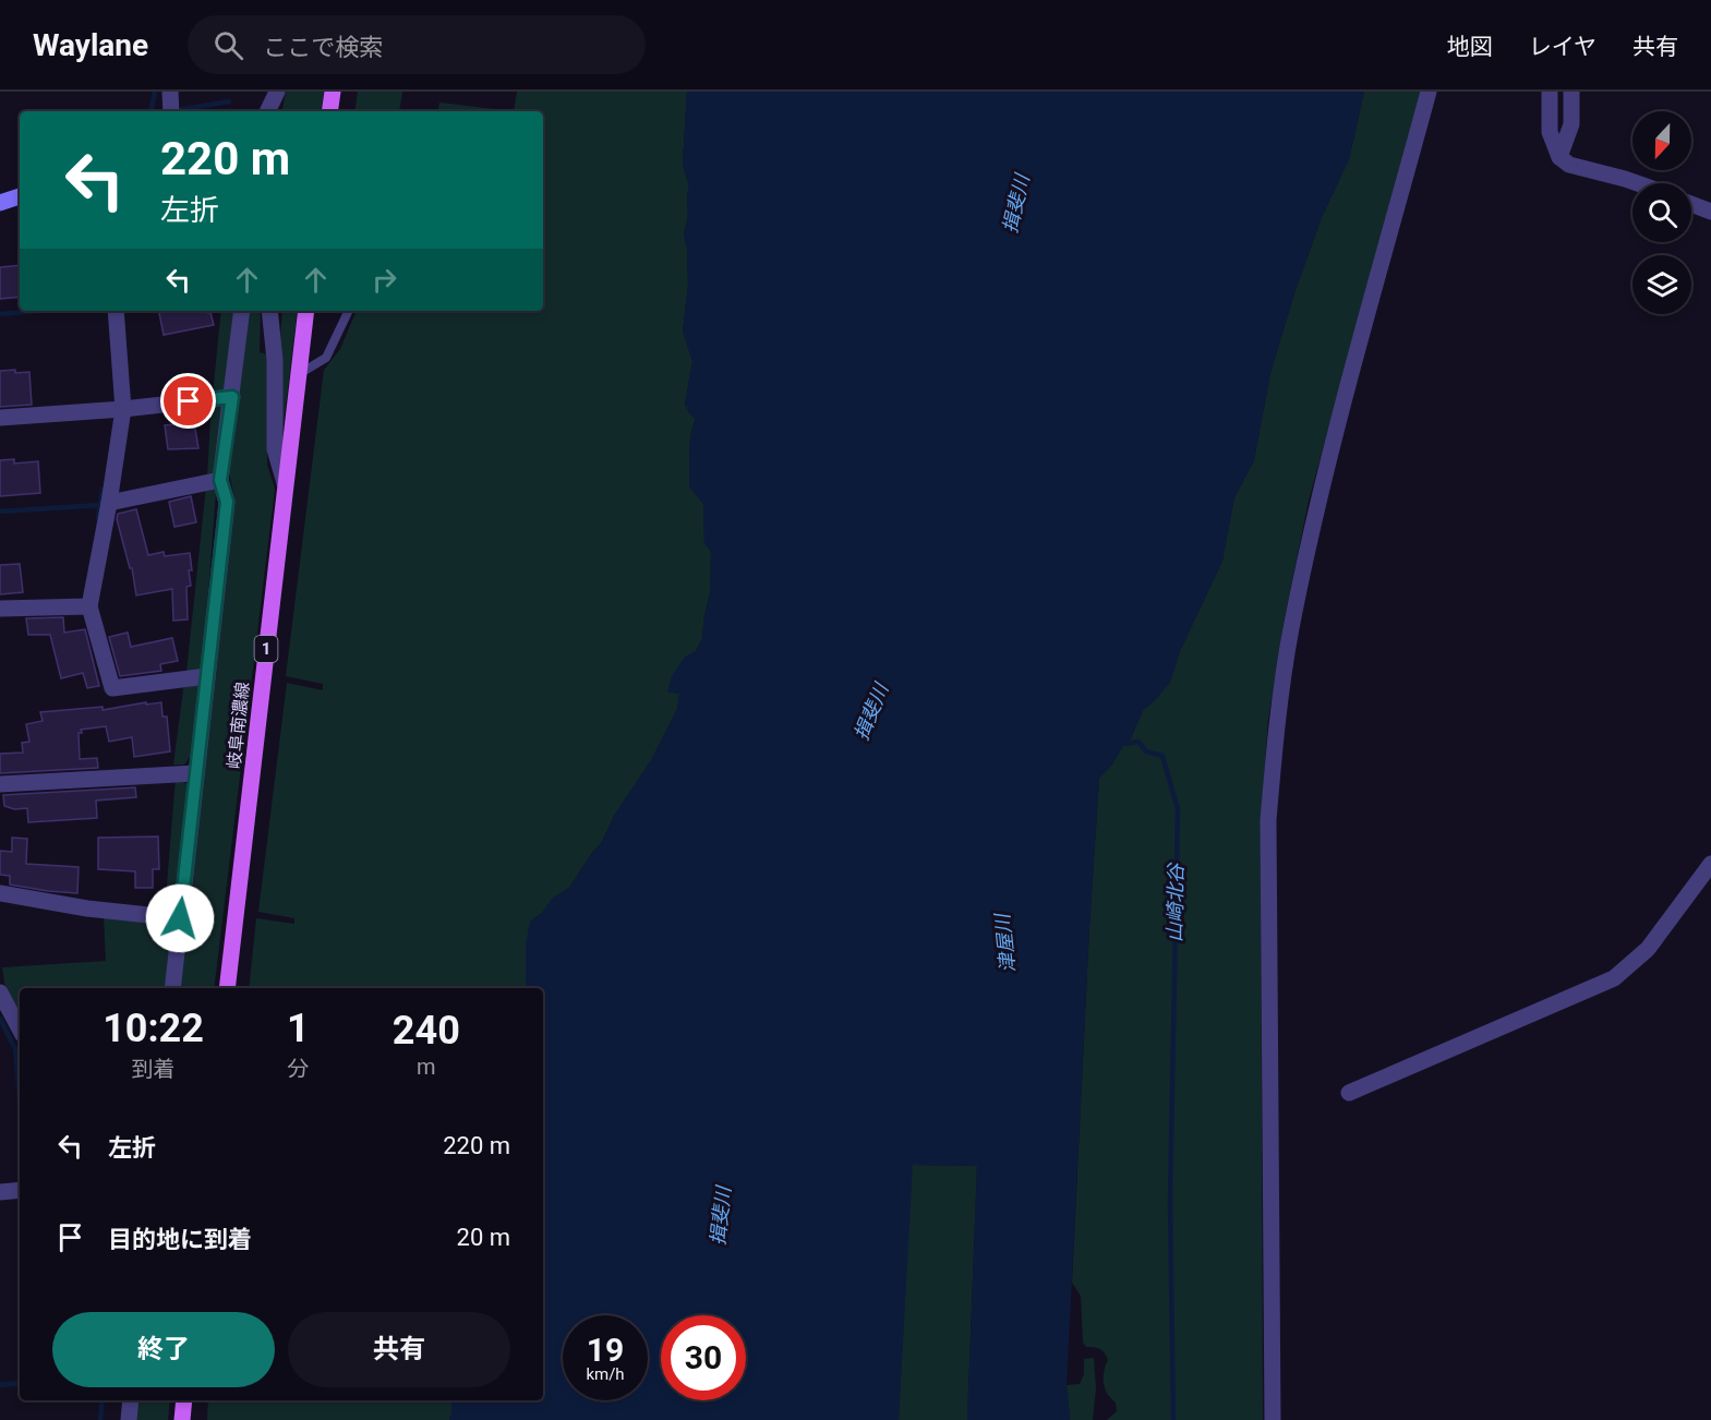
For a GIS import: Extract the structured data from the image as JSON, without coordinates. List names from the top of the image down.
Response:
{
  "streets": {
    "main road": ["1", "岐阜南濃線"]
  },
  "water": ["揖斐川", "山崎北谷", "津屋川"],
  "north": "bottom",
  "page": {
    "header": "Waylane",
    "search": "ここで検索",
    "nav": ["地図", "レイヤ", "共有"],
    "turn": ["220 m", "左折"],
    "eta": [
      "10:22",
      "到着",
      "1",
      "分",
      "240",
      "m"
    ],
    "list": [
      {
        "name": "左折",
        "value": "220 m"
      },
      {
        "name": "目的地に到着",
        "value": "20 m"
      }
    ],
    "buttons": ["終了", "共有"],
    "speed": "19 km/h",
    "limit": "30"
  }
}
